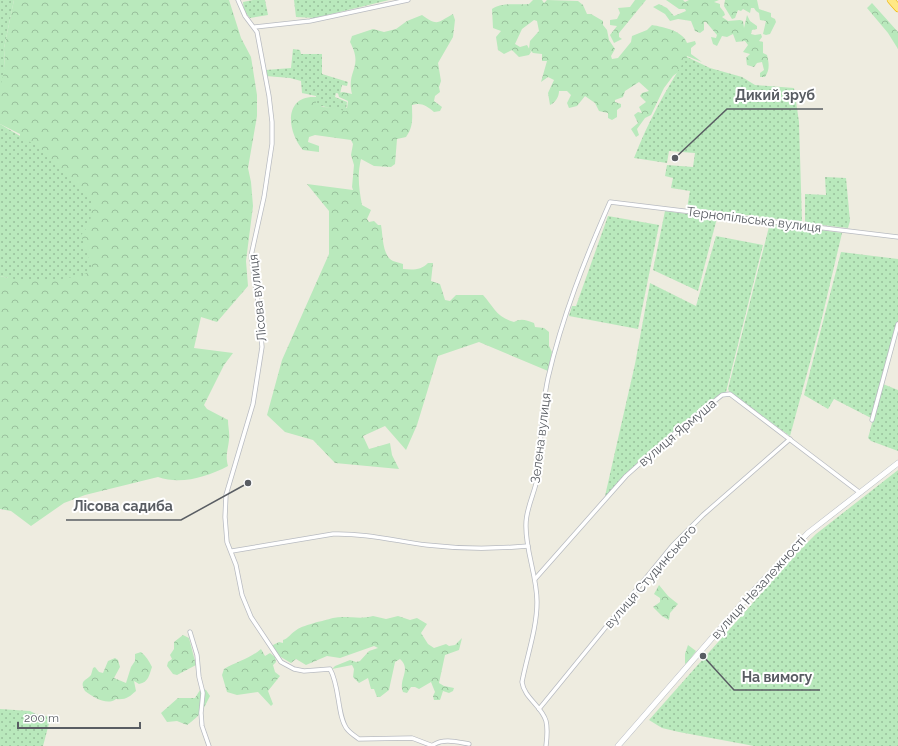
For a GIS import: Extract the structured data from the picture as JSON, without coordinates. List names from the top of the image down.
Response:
{
  "streets": {
    "street": [
      "Тернопільська вулиця",
      "Лісова вулиця",
      "вулиця Ярмуша",
      "Зелена вулиця",
      "вулиця Студинського",
      "вулиця Незалежності"
    ]
  },
  "crossings": [
    ["Тернопільська вулиця", "Зелена вулиця"],
    ["вулиця Ярмуша", "Зелена вулиця"],
    ["вулиця Ярмуша", "вулиця Студинського"],
    ["вулиця Ярмуша", "вулиця Незалежності"],
    ["Зелена вулиця", "вулиця Студинського"]
  ],
  "places": ["Дикий зруб", "Лісова садиба", "На вимогу"],
  "scale_bar": "200 m"
}
